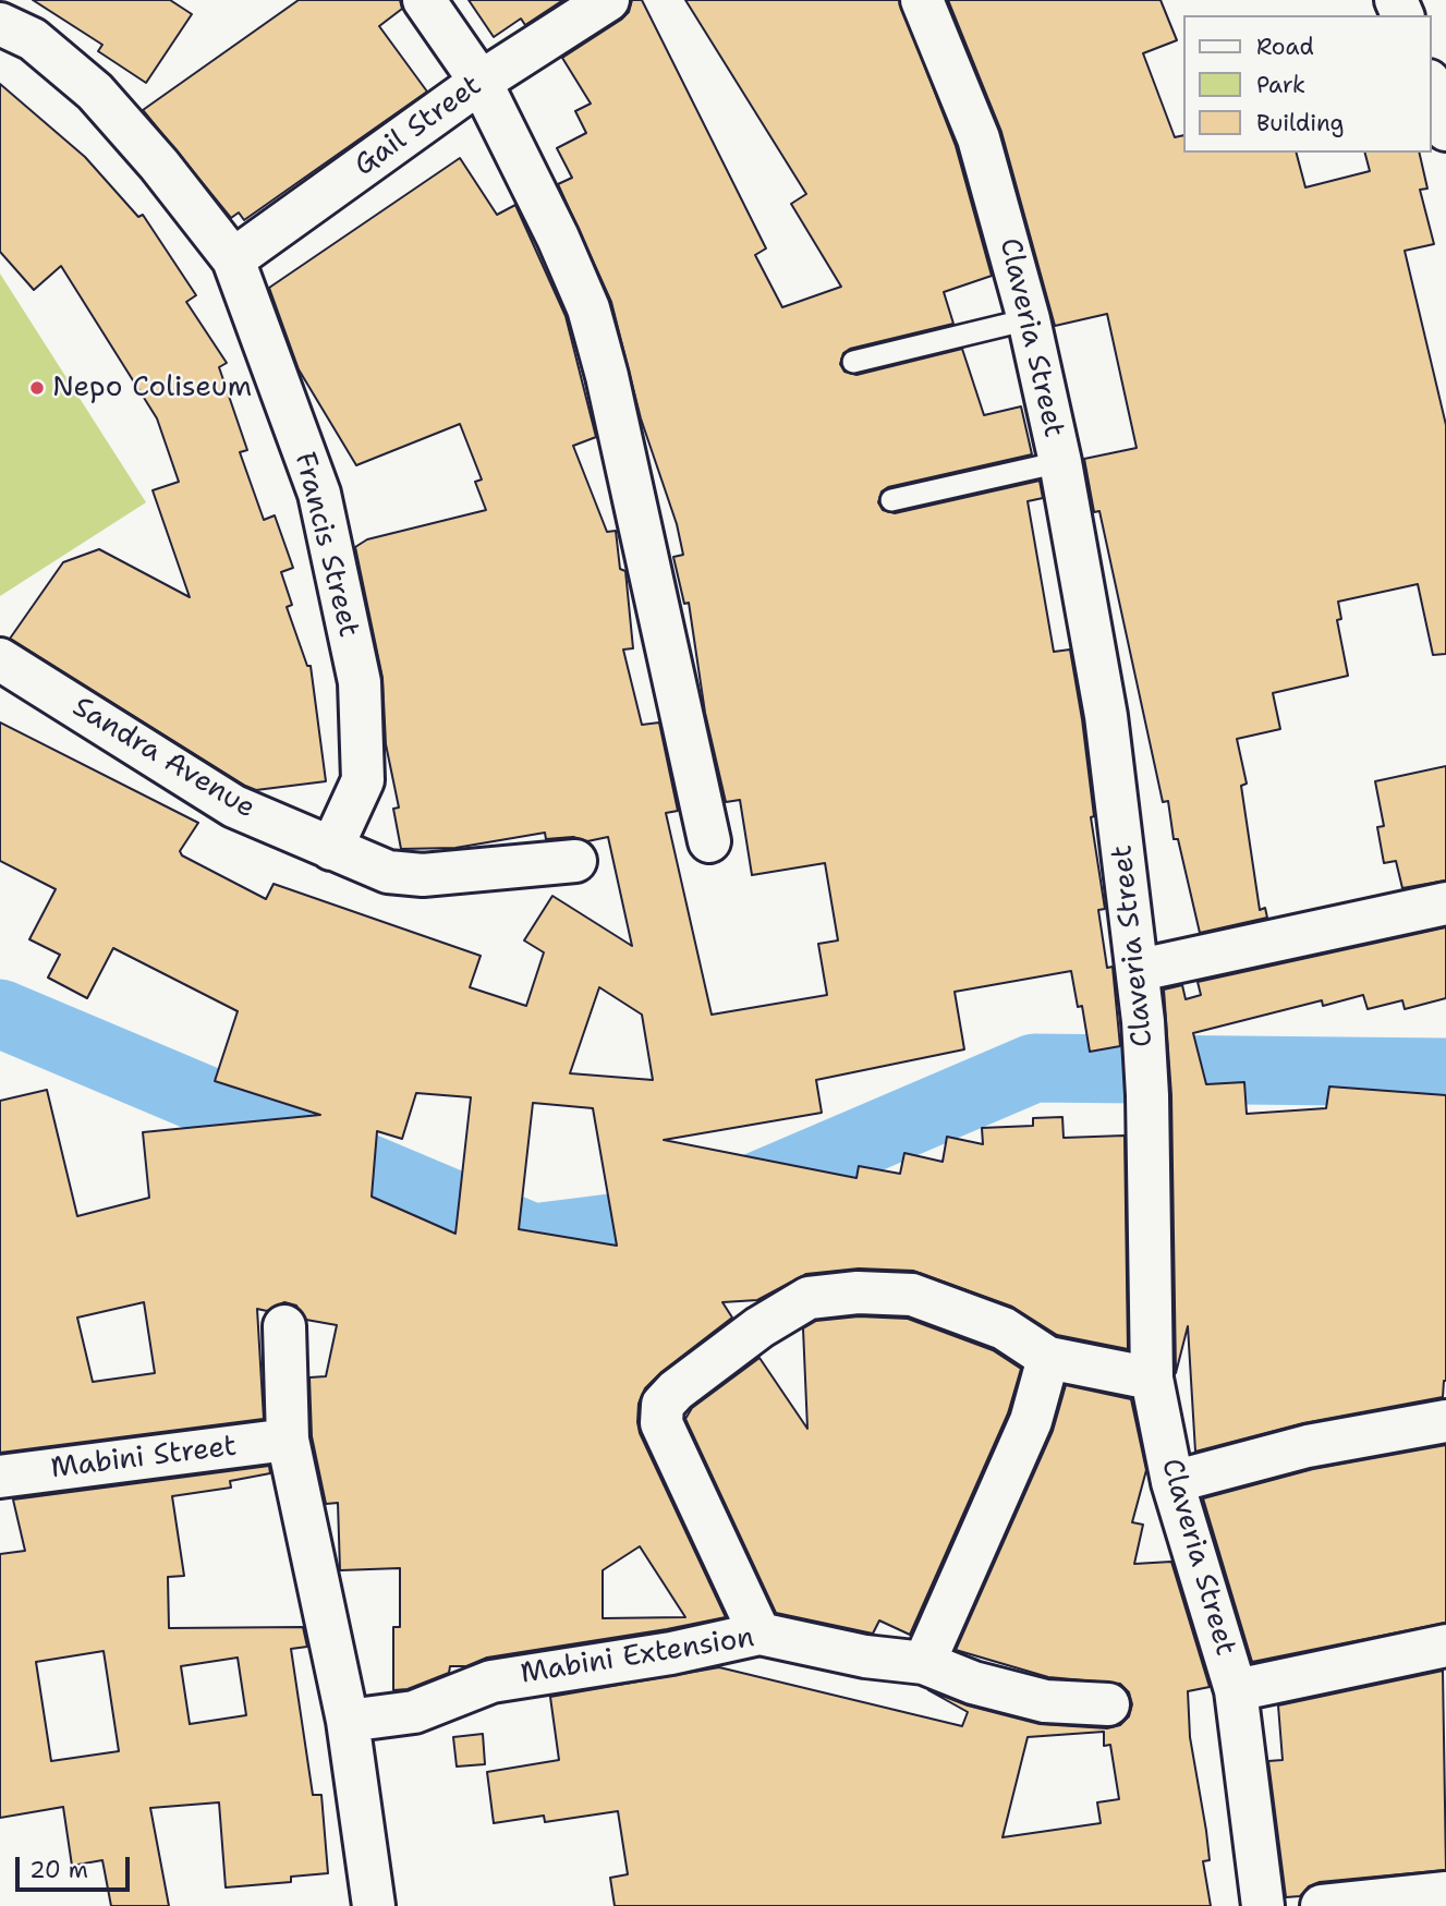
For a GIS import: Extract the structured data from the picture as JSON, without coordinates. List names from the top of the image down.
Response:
{
  "streets": {
    "street": [
      "Gail Street",
      "Claveria Street",
      "Francis Street",
      "Sandra Avenue",
      "Mabini Street",
      "Mabini Extension"
    ]
  },
  "crossings": [
    ["Gail Street", "Francis Street"],
    ["Francis Street", "Sandra Avenue"]
  ],
  "places": ["Nepo Coliseum"],
  "legend": ["Road", "Park", "Building"],
  "scale_bar": "20 m"
}
